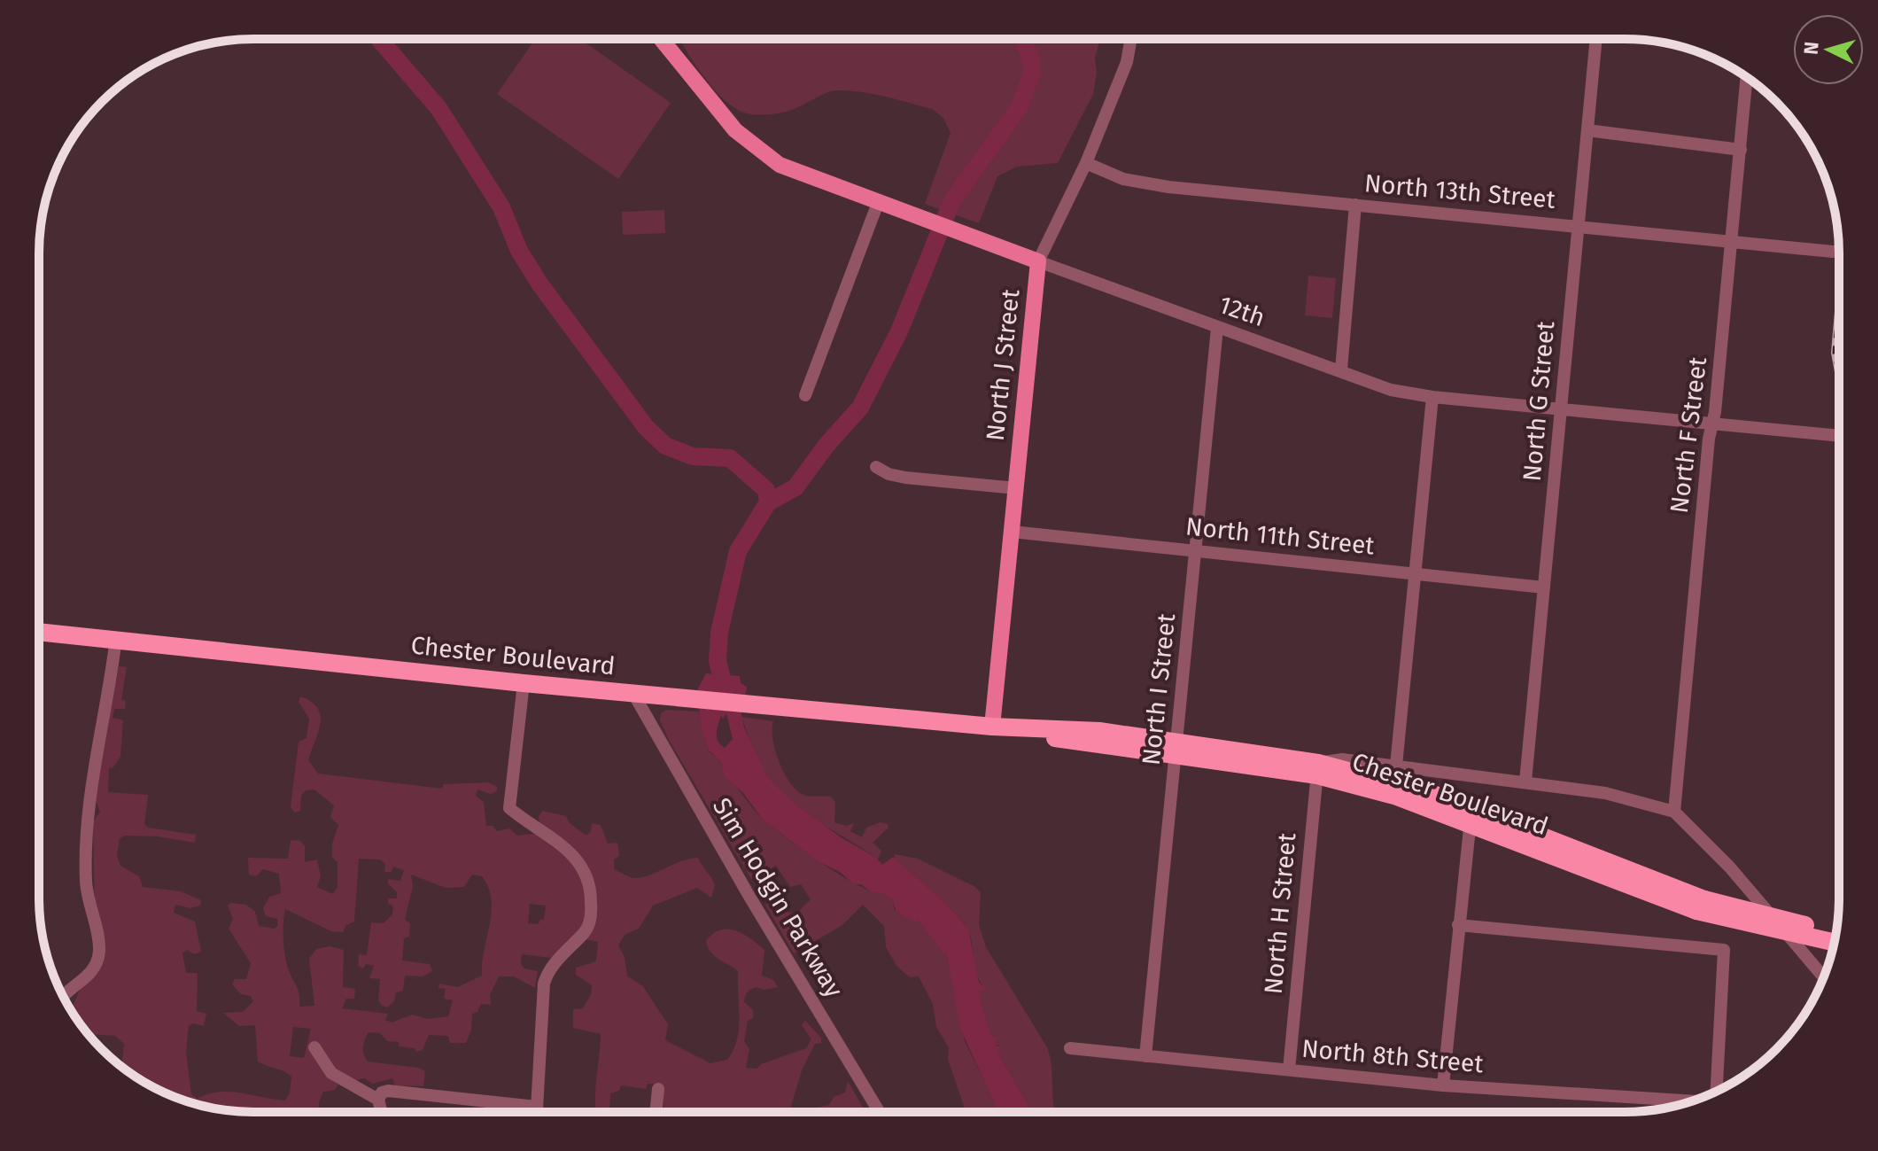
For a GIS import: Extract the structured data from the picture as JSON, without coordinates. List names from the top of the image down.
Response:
{
  "streets": {
    "highway": ["Chester Boulevard"],
    "main road": ["North J Street"],
    "street": [
      "North 13th Street",
      "12th",
      "North G Street",
      "North F Street",
      "North 11th Street",
      "North I Street",
      "Sim Hodgin Parkway",
      "North H Street",
      "North 8th Street"
    ]
  },
  "crossings": [
    ["North 13th Street", "North J Street"],
    ["North 13th Street", "North G Street"],
    ["North 13th Street", "North F Street"],
    ["12th", "North J Street"],
    ["12th", "North G Street"],
    ["12th", "North F Street"],
    ["12th", "North I Street"],
    ["North J Street", "North 11th Street"],
    ["North J Street", "Chester Boulevard"],
    ["North G Street", "North 11th Street"],
    ["North G Street", "Chester Boulevard"],
    ["North F Street", "Chester Boulevard"],
    ["North 11th Street", "North I Street"],
    ["Chester Boulevard", "North I Street"],
    ["Chester Boulevard", "Sim Hodgin Parkway"],
    ["Chester Boulevard", "North H Street"],
    ["North I Street", "North 8th Street"],
    ["North H Street", "North 8th Street"]
  ],
  "north": "left"
}
